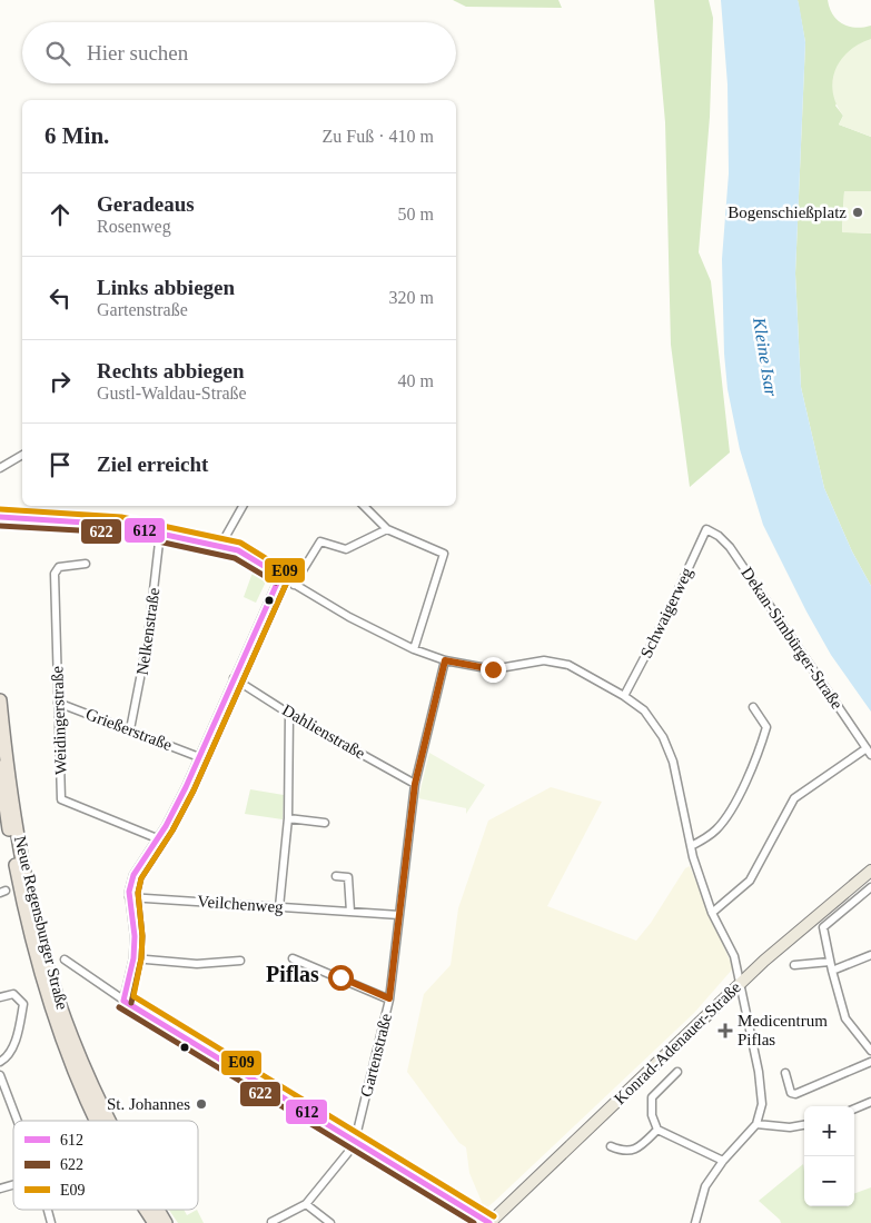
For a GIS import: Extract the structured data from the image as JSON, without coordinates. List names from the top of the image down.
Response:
{
  "streets": {
    "highway": ["Neue Regensburger Straße"],
    "main road": ["Konrad-Adenauer-Straße"],
    "street": [
      "Schwaigerweg",
      "Nelkenstraße",
      "Dekan-Simbürger-Straße",
      "Weidingerstraße",
      "Grießerstraße",
      "Dahlienstraße",
      "Veilchenweg",
      "Gartenstraße"
    ]
  },
  "crossings": [
    ["Schwaigerweg", "Dekan-Simbürger-Straße"],
    ["Nelkenstraße", "Grießerstraße"],
    ["Weidingerstraße", "Grießerstraße"],
    ["Dahlienstraße", "Gartenstraße"],
    ["Veilchenweg", "Gartenstraße"]
  ],
  "districts": ["Piflas"],
  "water": ["Kleine Isar"],
  "places": {
    "other": ["Bogenschießplatz", "St. Johannes"],
    "health": ["Medicentrum Piflas"]
  },
  "lines": ["transit line E09", "transit line 612", "transit line 622"],
  "legend": ["612", "622", "E09"],
  "page": {
    "search": "Hier suchen",
    "heading": ["6 Min.", "Zu Fuß · 410 m"],
    "list": [
      ["Geradeaus", "Rosenweg", "50 m"],
      ["Links abbiegen", "Gartenstraße", "320 m"],
      ["Rechts abbiegen", "Gustl-Waldau-Straße", "40 m"],
      "Ziel erreicht"
    ],
    "map_buttons": ["+", "−"]
  }
}
